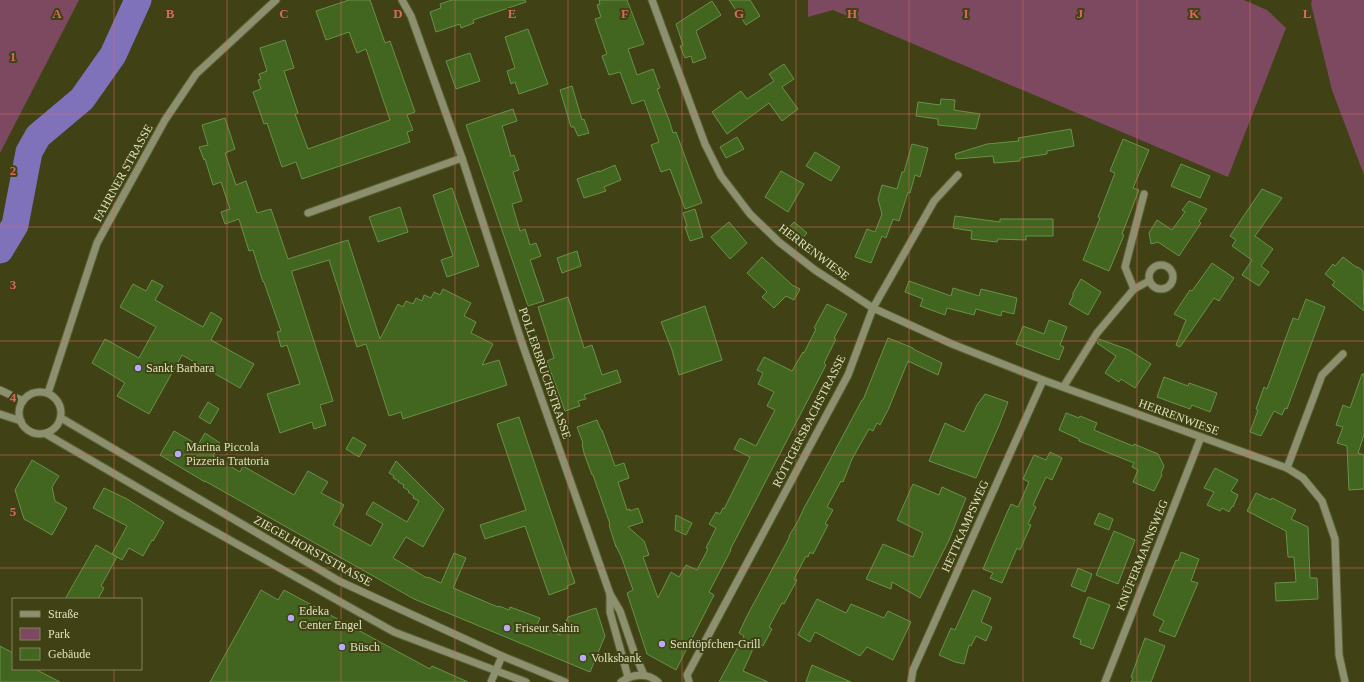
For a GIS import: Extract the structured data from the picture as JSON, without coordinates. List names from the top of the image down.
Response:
{
  "streets": {
    "street": [
      "FAHRNER STRASSE",
      "HERRENWIESE",
      "POLLERBRUCHSTRASSE",
      "RÖTTGERSBACHSTRASSE",
      "HETTKAMPSWEG",
      "ZIEGELHORSTSTRASSE",
      "KNÜFERMANNSWEG"
    ]
  },
  "crossings": [
    ["FAHRNER STRASSE", "ZIEGELHORSTSTRASSE"],
    ["HERRENWIESE", "RÖTTGERSBACHSTRASSE"],
    ["HERRENWIESE", "HETTKAMPSWEG"],
    ["HERRENWIESE", "KNÜFERMANNSWEG"]
  ],
  "places": [
    "Sankt Barbara",
    "Marina Piccola Pizzeria Trattoria",
    "Edeka Center Engel",
    "Friseur Sahin",
    "Senftöpfchen-Grill",
    "Büsch",
    "Volksbank"
  ],
  "legend": ["Straße", "Park", "Gebäude"],
  "grid": {
    "columns": [
      "A",
      "B",
      "C",
      "D",
      "E",
      "F",
      "G",
      "H",
      "I",
      "J",
      "K",
      "L"
    ],
    "rows": [
      "1",
      "2",
      "3",
      "4",
      "5"
    ]
  }
}
